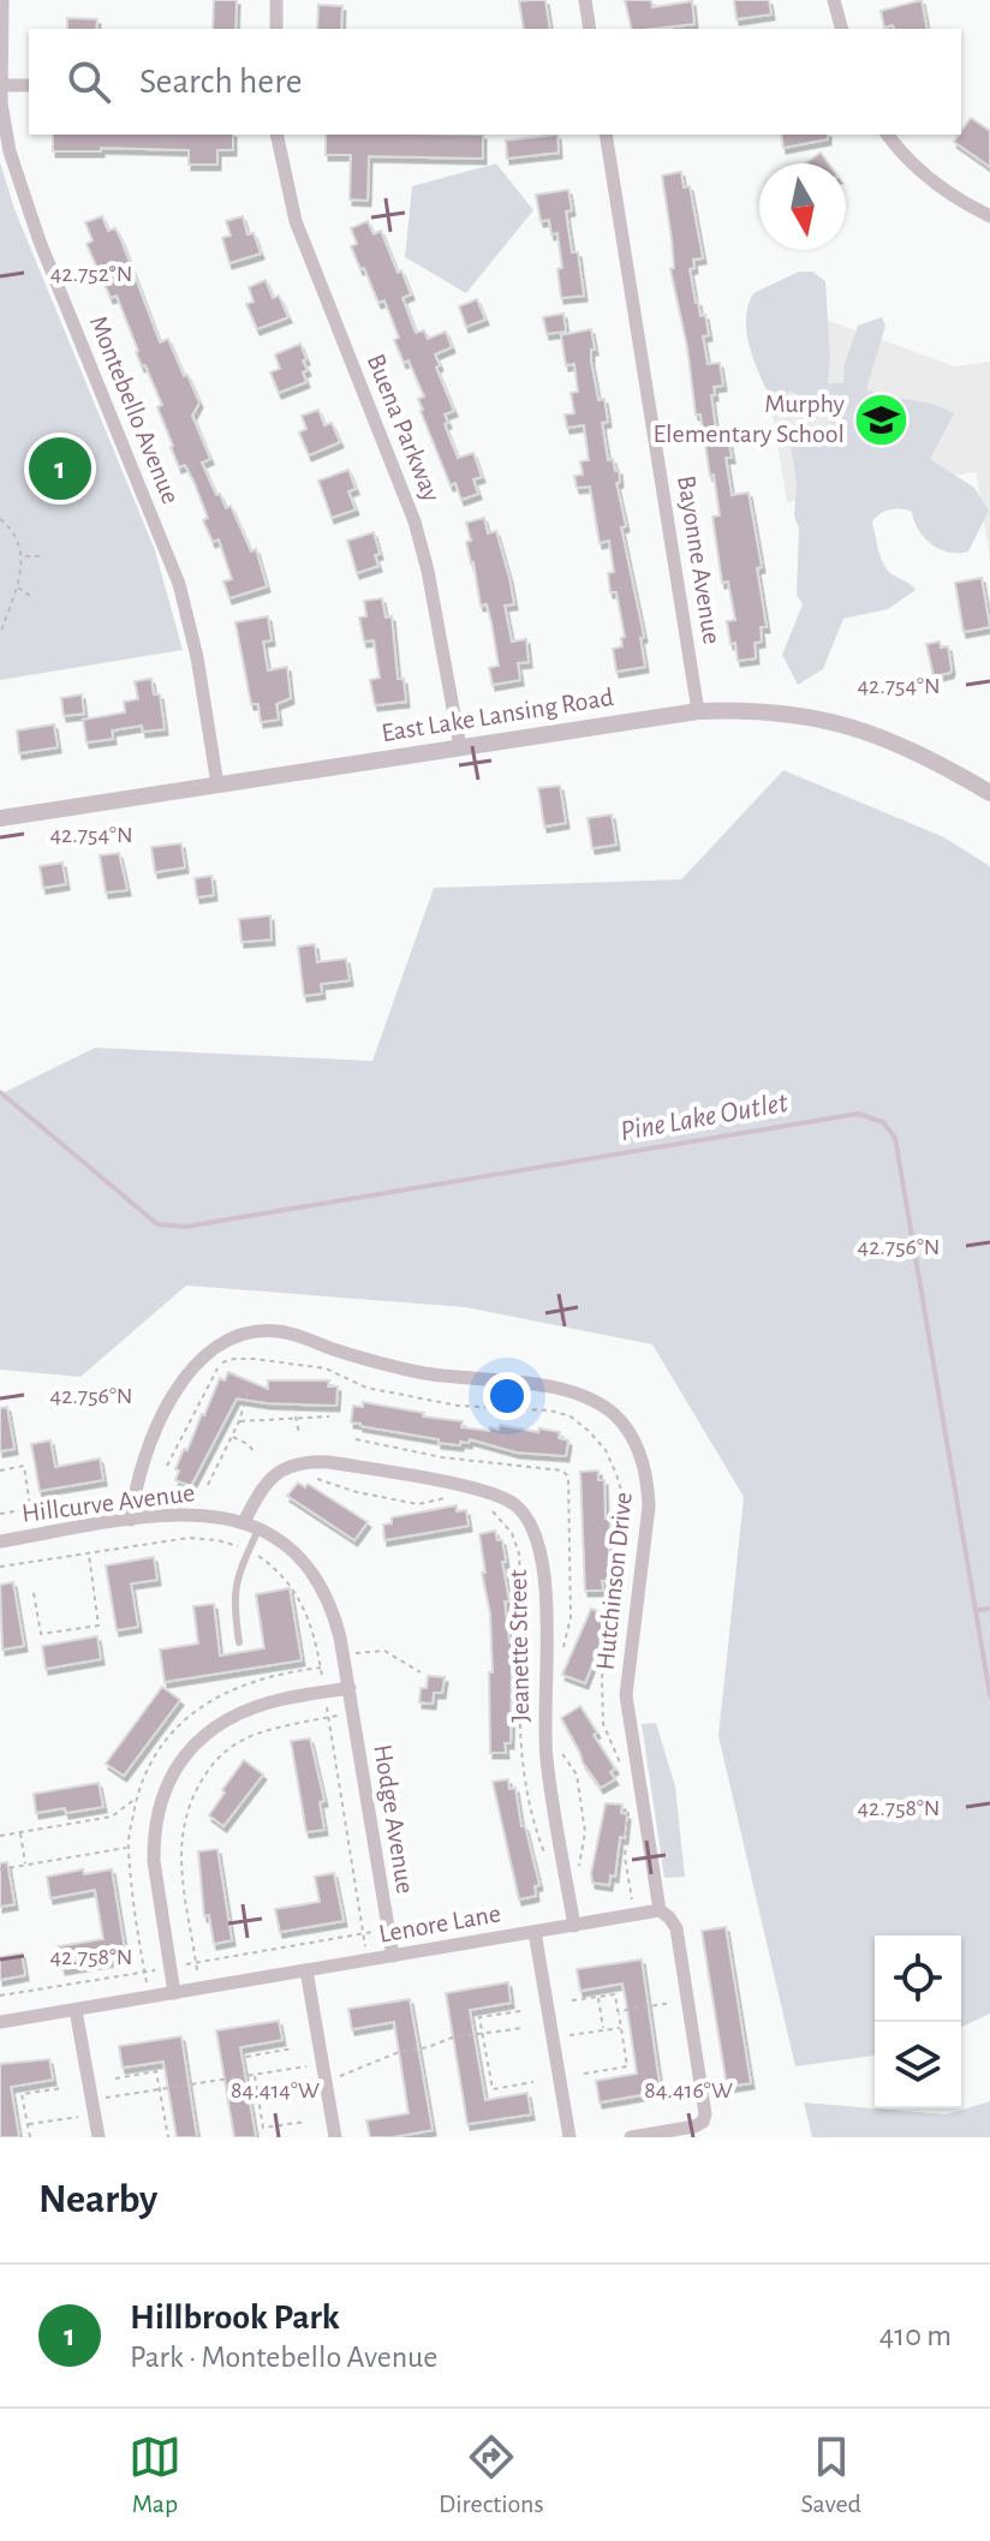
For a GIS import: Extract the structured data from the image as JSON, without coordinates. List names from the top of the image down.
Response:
{
  "streets": {
    "street": [
      "Montebello Avenue",
      "Buena Parkway",
      "Bayonne Avenue",
      "East Lake Lansing Road",
      "Hillcurve Avenue",
      "Hutchinson Drive",
      "Jeanette Street",
      "Hodge Avenue",
      "Lenore Lane"
    ]
  },
  "crossings": [
    ["Montebello Avenue", "East Lake Lansing Road"],
    ["Buena Parkway", "East Lake Lansing Road"],
    ["Bayonne Avenue", "East Lake Lansing Road"],
    ["Hillcurve Avenue", "Hutchinson Drive"],
    ["Hillcurve Avenue", "Jeanette Street"],
    ["Hillcurve Avenue", "Hodge Avenue"],
    ["Hutchinson Drive", "Lenore Lane"],
    ["Jeanette Street", "Lenore Lane"],
    ["Hodge Avenue", "Lenore Lane"]
  ],
  "water": ["Pine Lake Outlet"],
  "places": {
    "school or university": ["Murphy Elementary School"]
  },
  "north": "bottom",
  "page": {
    "search": "Search here",
    "pins": "1",
    "heading": "Nearby",
    "list": [
      {
        "mark": "1",
        "name": "Hillbrook Park",
        "note": "Park · Montebello Avenue",
        "value": "410 m"
      }
    ],
    "nav": ["Map", "Directions", "Saved"]
  },
  "coordinates": [
    "42.752°N",
    "42.754°N",
    "42.756°N",
    "42.758°N",
    "84.414°W",
    "84.416°W"
  ]
}
